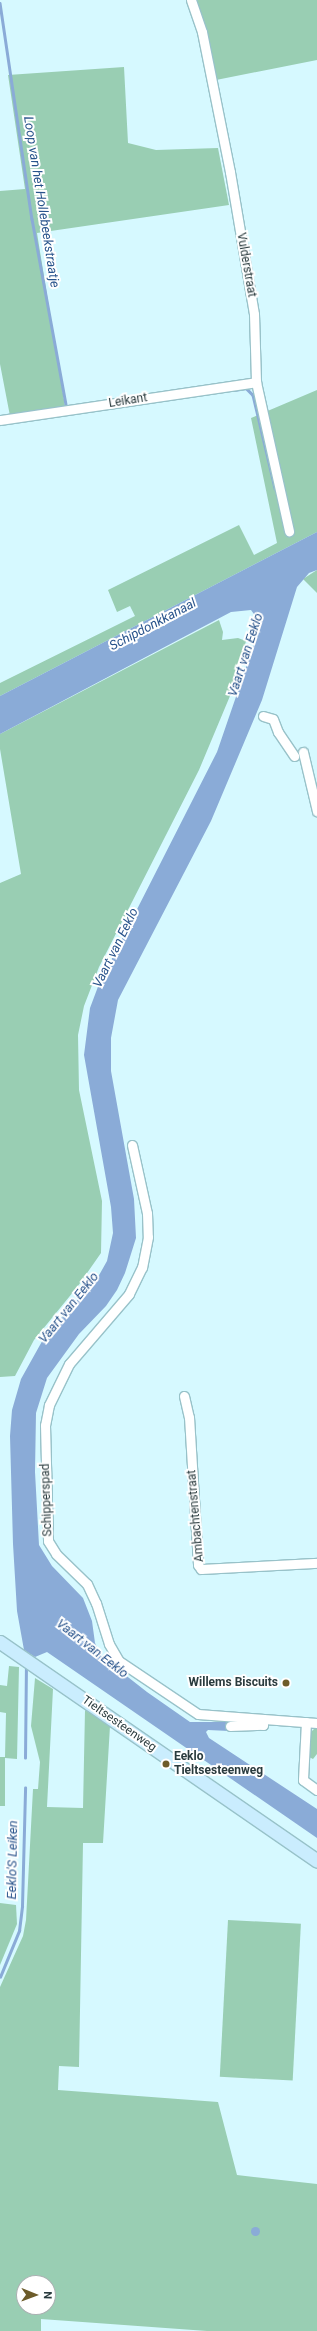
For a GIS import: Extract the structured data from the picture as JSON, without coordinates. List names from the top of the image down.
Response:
{
  "streets": {
    "main road": ["Tieltsesteenweg"],
    "street": [
      "Vulderstraat",
      "Leikant",
      "Schipperspad",
      "Ambachtenstraat"
    ]
  },
  "crossings": [
    ["Vulderstraat", "Leikant"]
  ],
  "water": [
    "Loop van het Hollebeekstraatje",
    "Schipdonkkanaal",
    "Vaart van Eeklo",
    "Eeklo'S Leiken"
  ],
  "places": ["Willems Biscuits", "Eeklo Tieltsesteenweg"],
  "north": "right"
}
